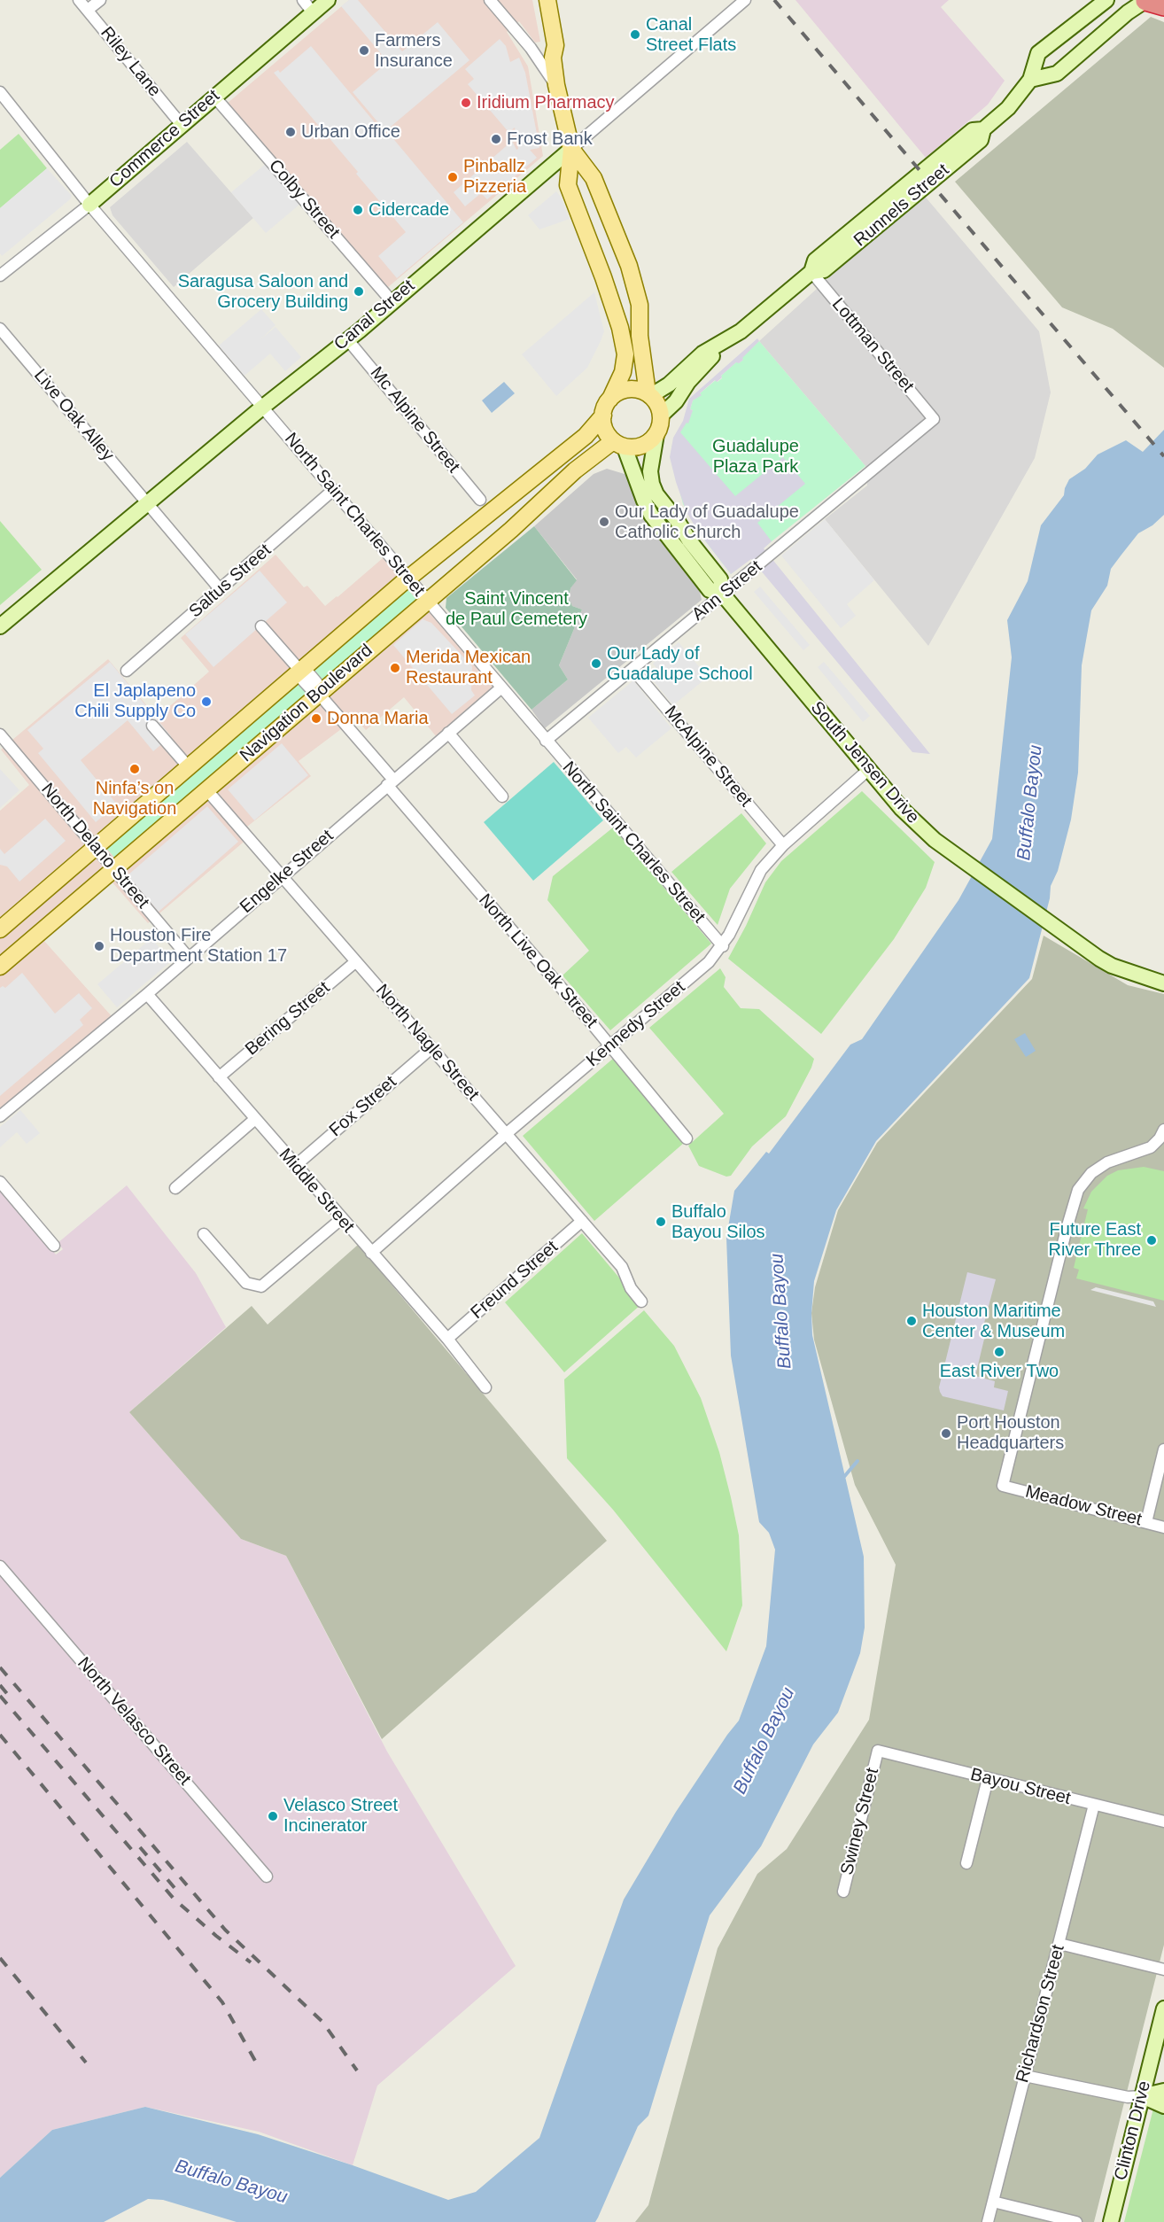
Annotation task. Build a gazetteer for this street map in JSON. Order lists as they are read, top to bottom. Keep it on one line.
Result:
{"streets":{"main road":["Commerce Street","Runnels Street","Canal Street","Navigation Boulevard","South Jensen Drive","Clinton Drive"],"street":["Riley Lane","Colby Street","Lottman Street","Live Oak Alley","Mc Alpine Street","North Saint Charles Street","Saltus Street","Ann Street","McAlpine Street","North Delano Street","Engelke Street","North Live Oak Street","Bering Street","Kennedy Street","North Nagle Street","Fox Street","Middle Street","Freund Street","Meadow Street","North Velasco Street","Bayou Street","Swiney Street","Richardson Street"]},"crossings":[["Riley Lane","Commerce Street"],["Commerce Street","Colby Street"],["Commerce Street","North Saint Charles Street"],["Colby Street","Canal Street"],["Runnels Street","Lottman Street"],["Runnels Street","Navigation Boulevard"],["Runnels Street","South Jensen Drive"],["Canal Street","Live Oak Alley"],["Canal Street","Mc Alpine Street"],["Canal Street","North Saint Charles Street"],["Lottman Street","Ann Street"],["North Saint Charles Street","Saltus Street"],["North Saint Charles Street","Ann Street"],["North Saint Charles Street","Navigation Boulevard"],["North Saint Charles Street","Engelke Street"],["North Saint Charles Street","Kennedy Street"],["Ann Street","McAlpine Street"],["Ann Street","South Jensen Drive"],["Navigation Boulevard","South Jensen Drive"],["Navigation Boulevard","North Delano Street"],["Navigation Boulevard","North Live Oak Street"],["Navigation Boulevard","North Nagle Street"],["McAlpine Street","Kennedy Street"],["South Jensen Drive","Kennedy Street"],["North Delano Street","Engelke Street"],["Engelke Street","North Live Oak Street"],["Engelke Street","North Nagle Street"],["Engelke Street","Middle Street"],["North Live Oak Street","Kennedy Street"],["Bering Street","North Nagle Street"],["Bering Street","Middle Street"],["Kennedy Street","North Nagle Street"],["Kennedy Street","Middle Street"],["North Nagle Street","Fox Street"],["North Nagle Street","Freund Street"],["Fox Street","Middle Street"],["Middle Street","Freund Street"],["Bayou Street","Swiney Street"],["Bayou Street","Richardson Street"]],"water":["Buffalo Bayou"],"parks":["Guadalupe Plaza Park","Saint Vincent de Paul Cemetery"],"places":["Canal Street Flats","Farmers Insurance","Iridium Pharmacy","Urban Office","Frost Bank","Pinballz Pizzeria","Cidercade","Saragusa Saloon and Grocery Building","Our Lady of Guadalupe Catholic Church","Our Lady of Guadalupe School","Merida Mexican Restaurant","El Japlapeno Chili Supply Co","Donna Maria","Ninfa’s on Navigation","Houston Fire Department Station 17","Buffalo Bayou Silos","Future East River Three","Houston Maritime Center & Museum","East River Two","Port Houston Headquarters","Velasco Street Incinerator"]}
